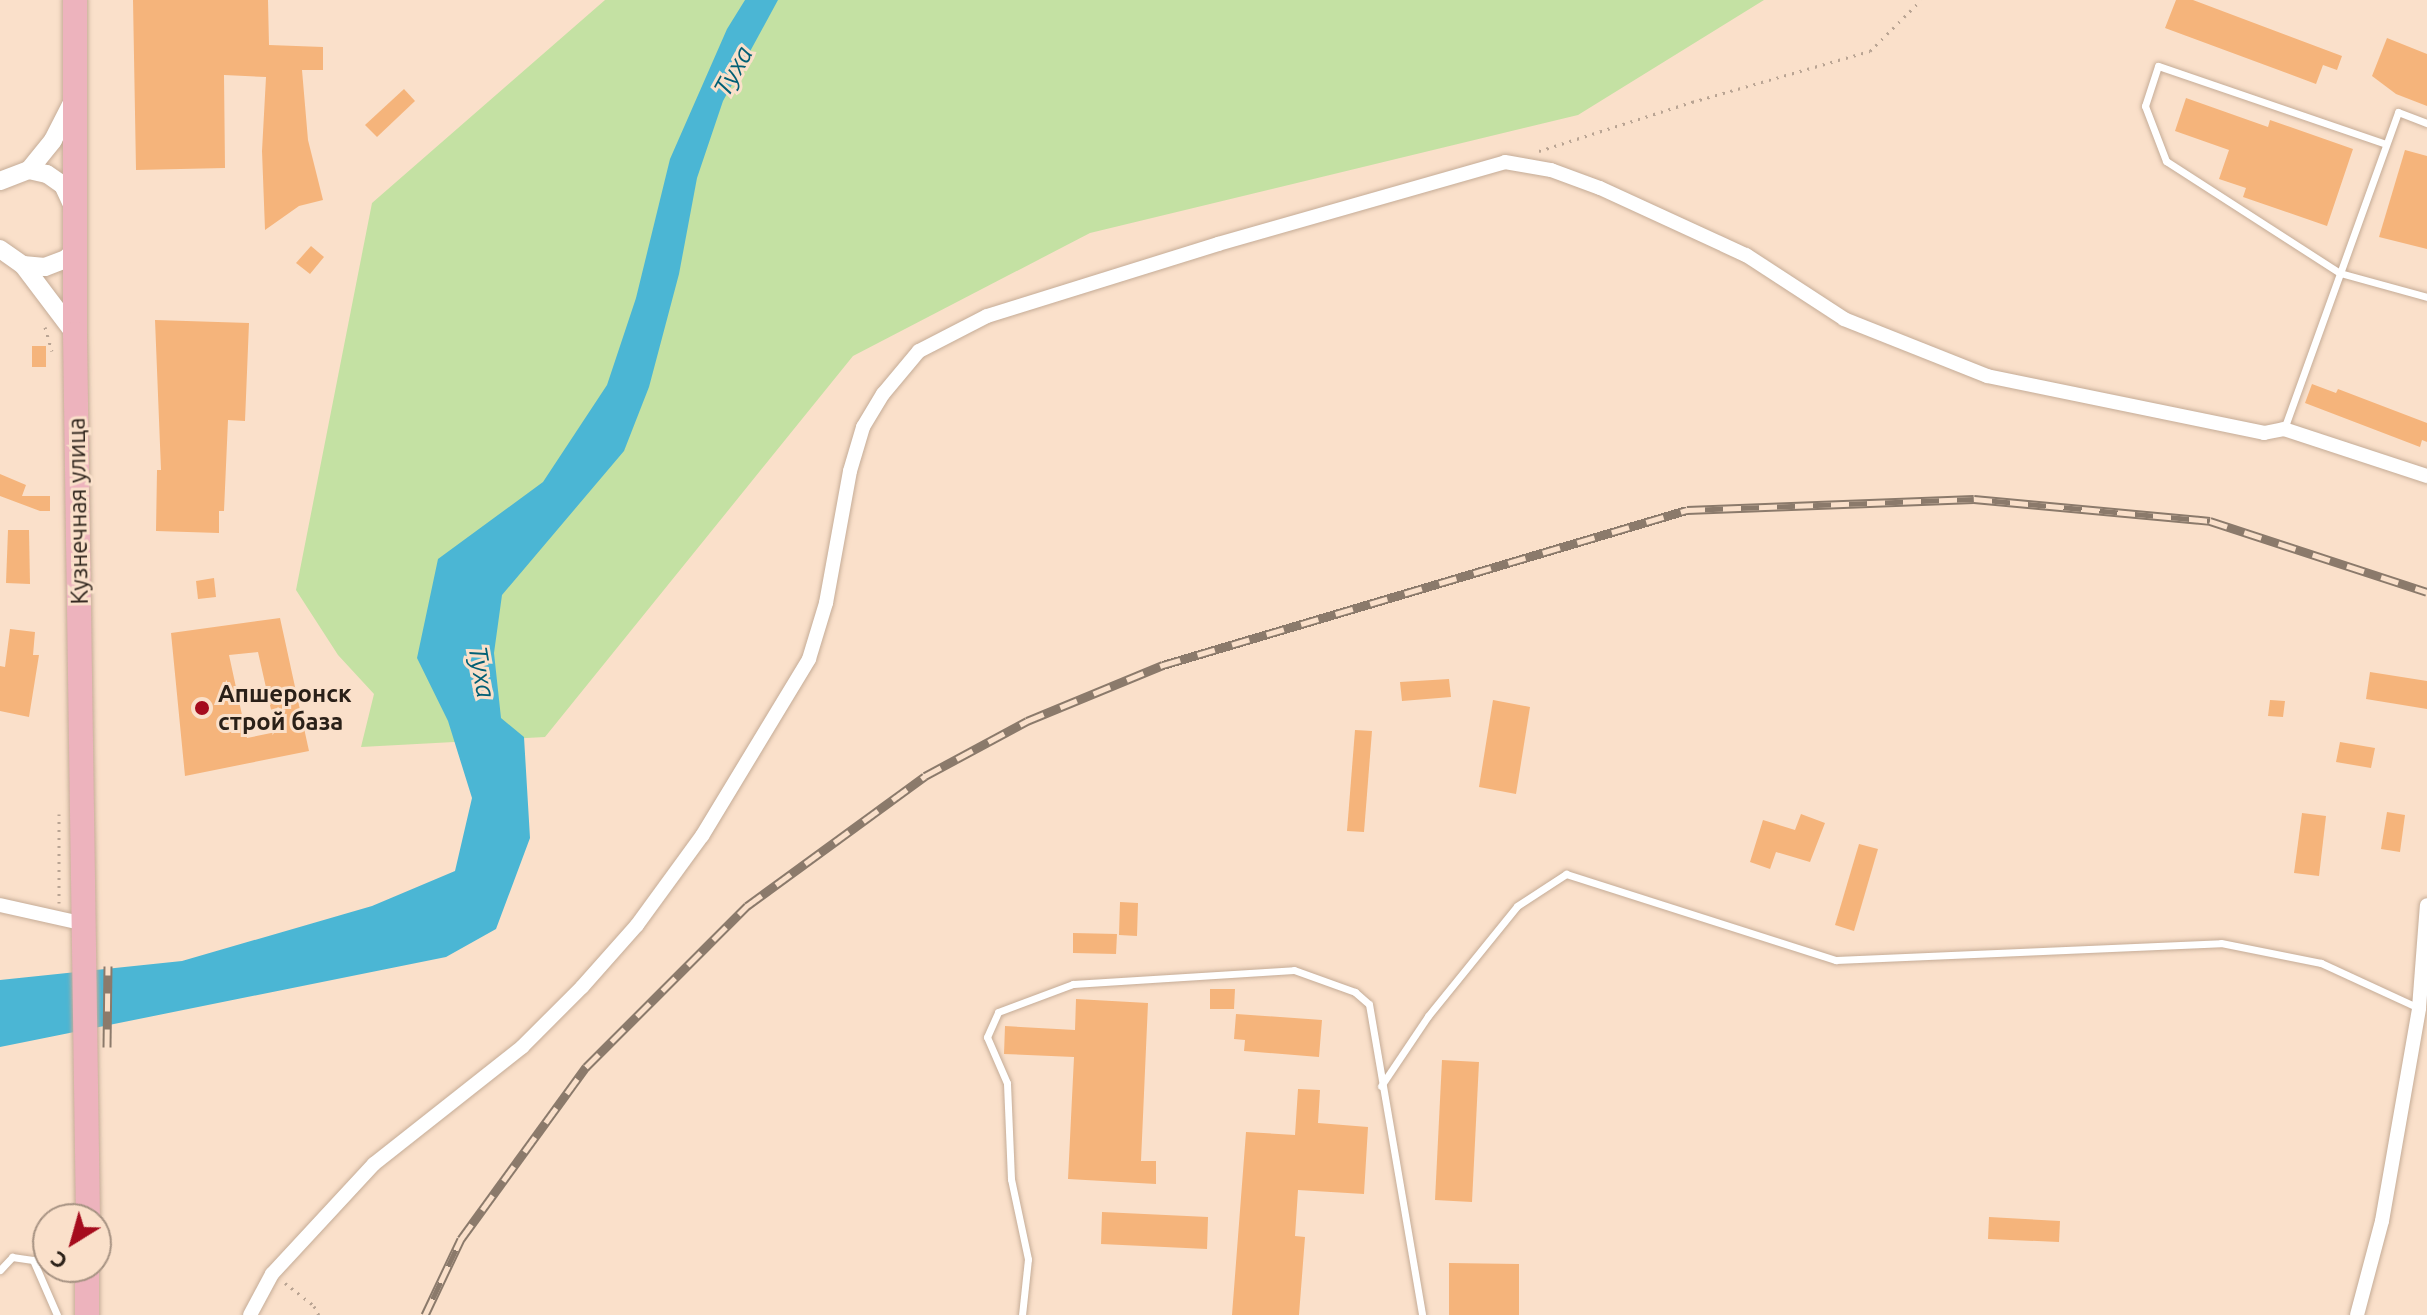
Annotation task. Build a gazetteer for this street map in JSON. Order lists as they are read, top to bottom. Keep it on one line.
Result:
{"streets":{"main road":["Кузнечная улица"]},"water":["Туха"],"places":["Апшеронск строй база"],"north":"bottom left"}
